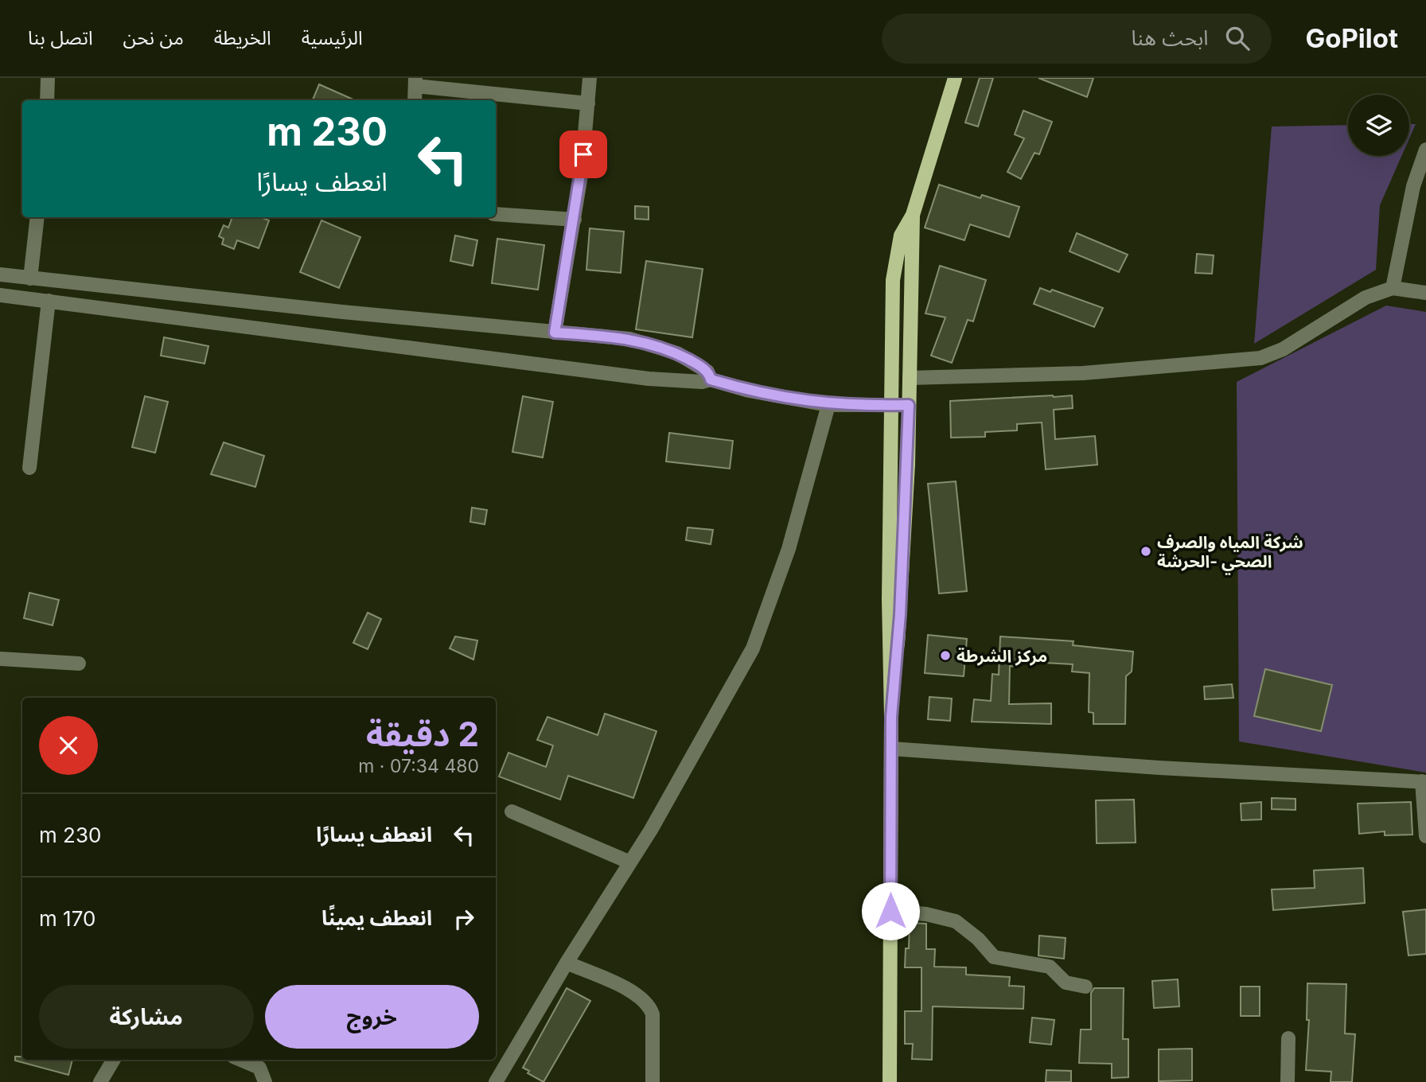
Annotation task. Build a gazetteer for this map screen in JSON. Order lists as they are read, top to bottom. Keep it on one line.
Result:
{"places":["شركة المياه والصرف الصحي -الحرشة","مركز الشرطة"],"page":{"header":"GoPilot","search":"ابحث هنا","nav":["الرئيسية","الخريطة","من نحن","اتصل بنا"],"turn":["230 m","انعطف يسارًا"],"heading":["2 دقيقة","480 m · 07:34"],"list":[{"name":"انعطف يسارًا","value":"230 m"},{"name":"انعطف يمينًا","value":"170 m"}],"buttons":["خروج","مشاركة"]}}
